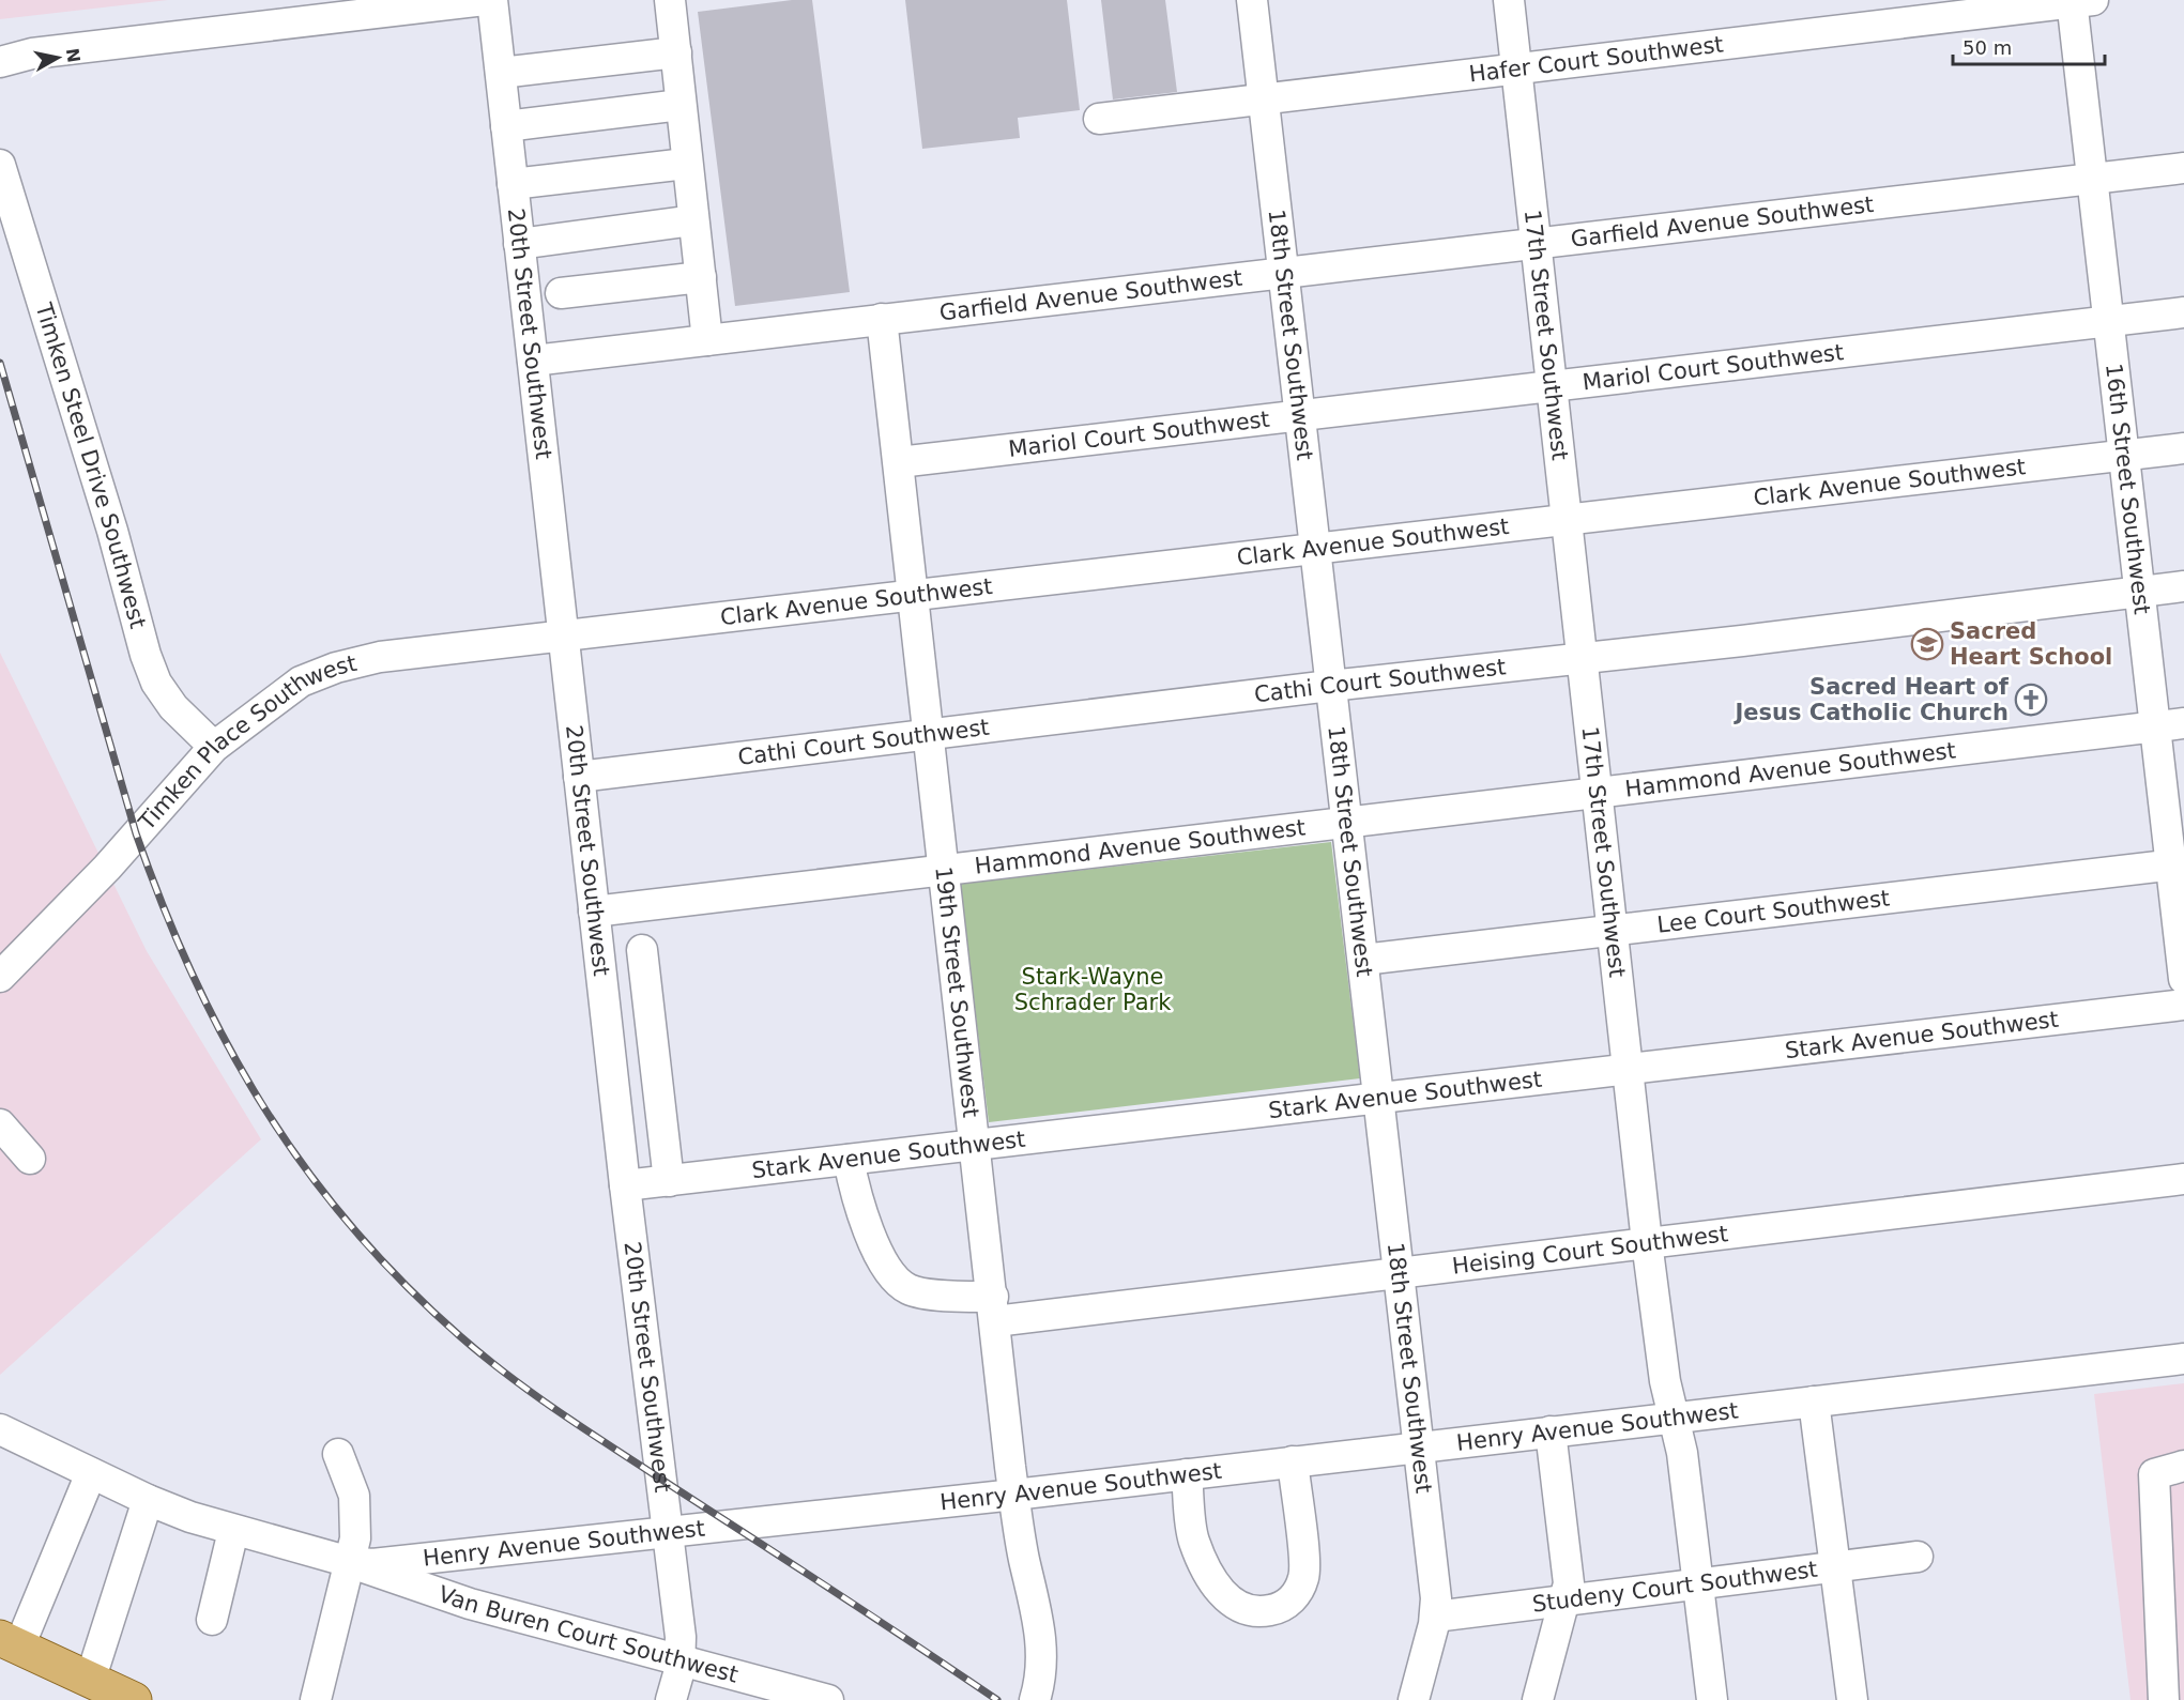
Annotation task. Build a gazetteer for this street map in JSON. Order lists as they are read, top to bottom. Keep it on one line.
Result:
{"streets":{"street":["Hafer Court Southwest","Garfield Avenue Southwest","20th Street Southwest","18th Street Southwest","17th Street Southwest","Mariol Court Southwest","Timken Steel Drive Southwest","Clark Avenue Southwest","16th Street Southwest","Cathi Court Southwest","Timken Place Southwest","Hammond Avenue Southwest","Lee Court Southwest","19th Street Southwest","Stark Avenue Southwest","Heising Court Southwest","Henry Avenue Southwest","Studeny Court Southwest","Van Buren Court Southwest"]},"crossings":[["Hafer Court Southwest","18th Street Southwest"],["Hafer Court Southwest","17th Street Southwest"],["Hafer Court Southwest","16th Street Southwest"],["Garfield Avenue Southwest","20th Street Southwest"],["Garfield Avenue Southwest","18th Street Southwest"],["Garfield Avenue Southwest","17th Street Southwest"],["Garfield Avenue Southwest","16th Street Southwest"],["Garfield Avenue Southwest","19th Street Southwest"],["20th Street Southwest","Clark Avenue Southwest"],["20th Street Southwest","Cathi Court Southwest"],["20th Street Southwest","Timken Place Southwest"],["20th Street Southwest","Hammond Avenue Southwest"],["20th Street Southwest","Stark Avenue Southwest"],["20th Street Southwest","Henry Avenue Southwest"],["20th Street Southwest","Van Buren Court Southwest"],["18th Street Southwest","Mariol Court Southwest"],["18th Street Southwest","Clark Avenue Southwest"],["18th Street Southwest","Cathi Court Southwest"],["18th Street Southwest","Hammond Avenue Southwest"],["18th Street Southwest","Lee Court Southwest"],["18th Street Southwest","Stark Avenue Southwest"],["18th Street Southwest","Heising Court Southwest"],["18th Street Southwest","Henry Avenue Southwest"],["18th Street Southwest","Studeny Court Southwest"],["17th Street Southwest","Mariol Court Southwest"],["17th Street Southwest","Clark Avenue Southwest"],["17th Street Southwest","Cathi Court Southwest"],["17th Street Southwest","Hammond Avenue Southwest"],["17th Street Southwest","Lee Court Southwest"],["17th Street Southwest","Stark Avenue Southwest"],["17th Street Southwest","Heising Court Southwest"],["17th Street Southwest","Henry Avenue Southwest"],["17th Street Southwest","Studeny Court Southwest"],["Mariol Court Southwest","16th Street Southwest"],["Mariol Court Southwest","19th Street Southwest"],["Timken Steel Drive Southwest","Timken Place Southwest"],["Clark Avenue Southwest","16th Street Southwest"],["Clark Avenue Southwest","Timken Place Southwest"],["Clark Avenue Southwest","19th Street Southwest"],["16th Street Southwest","Cathi Court Southwest"],["16th Street Southwest","Hammond Avenue Southwest"],["16th Street Southwest","Lee Court Southwest"],["Cathi Court Southwest","19th Street Southwest"],["Hammond Avenue Southwest","19th Street Southwest"],["19th Street Southwest","Stark Avenue Southwest"],["19th Street Southwest","Heising Court Southwest"],["19th Street Southwest","Henry Avenue Southwest"],["Stark Avenue Southwest","Heising Court Southwest"],["Henry Avenue Southwest","Van Buren Court Southwest"]],"parks":["Stark-Wayne Schrader Park"],"places":{"school or university":["Sacred Heart School"],"church":["Sacred Heart of Jesus Catholic Church"]},"scale_bar":"50 m","north":"right"}
